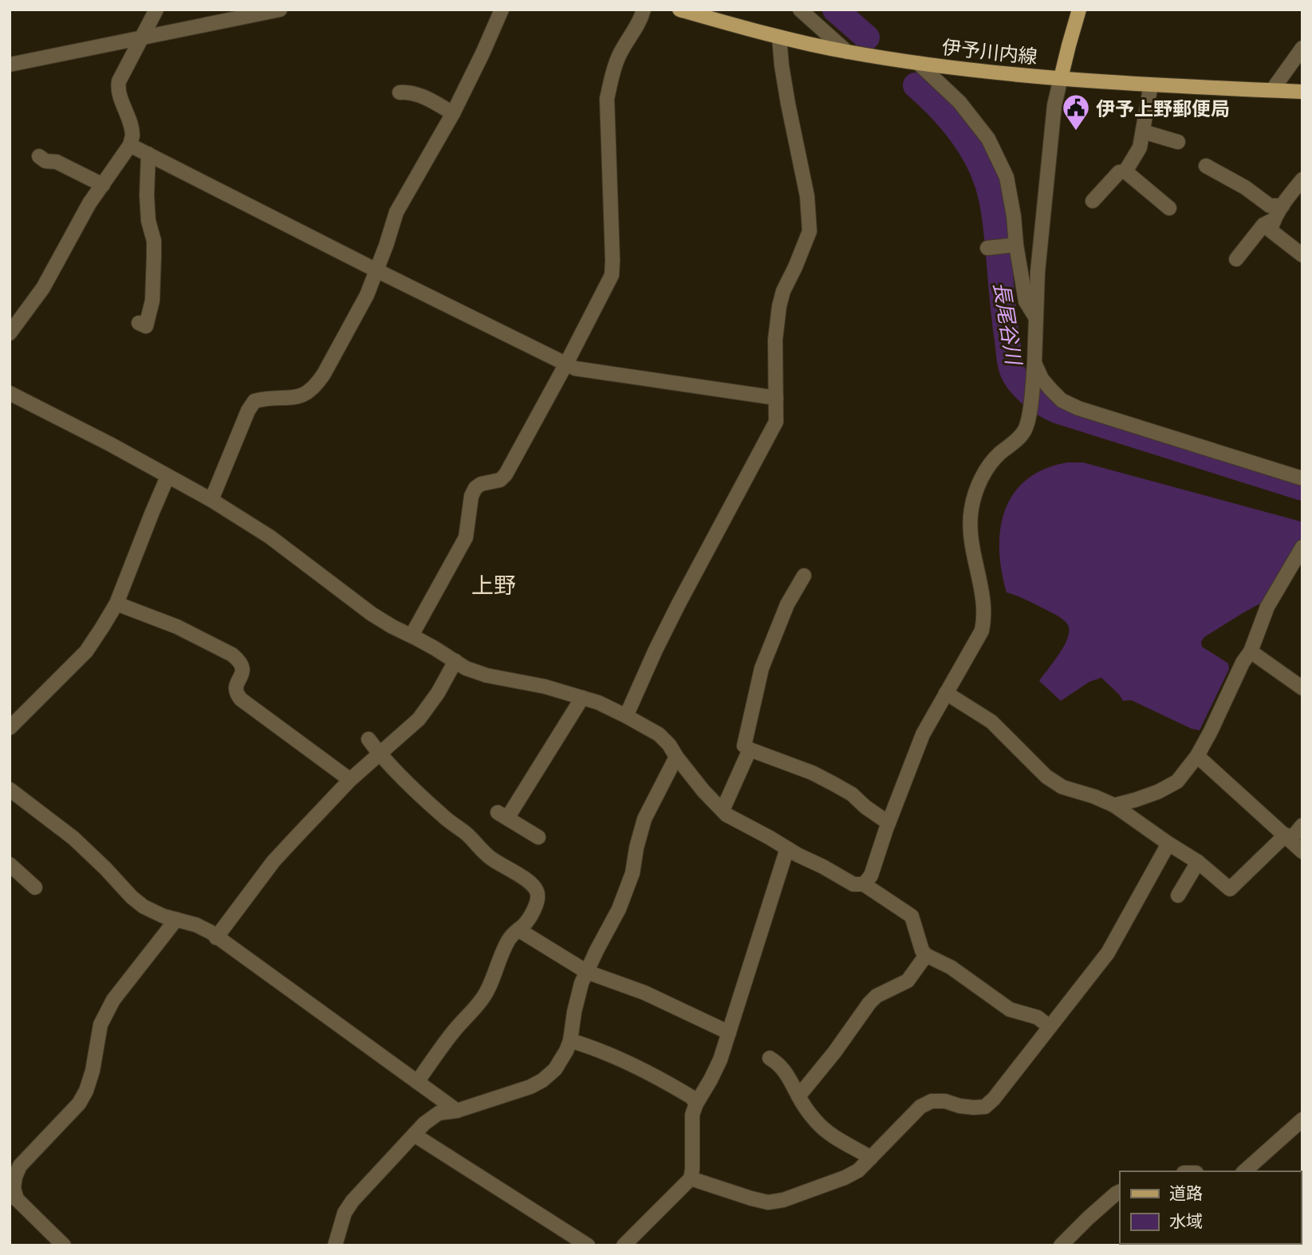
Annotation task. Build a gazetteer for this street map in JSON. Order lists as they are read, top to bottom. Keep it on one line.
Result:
{"streets":{"main road":["伊予川内線"]},"districts":["上野"],"water":["長尾谷川"],"places":{"public building":["伊予上野郵便局"]},"legend":["道路","水域"]}
